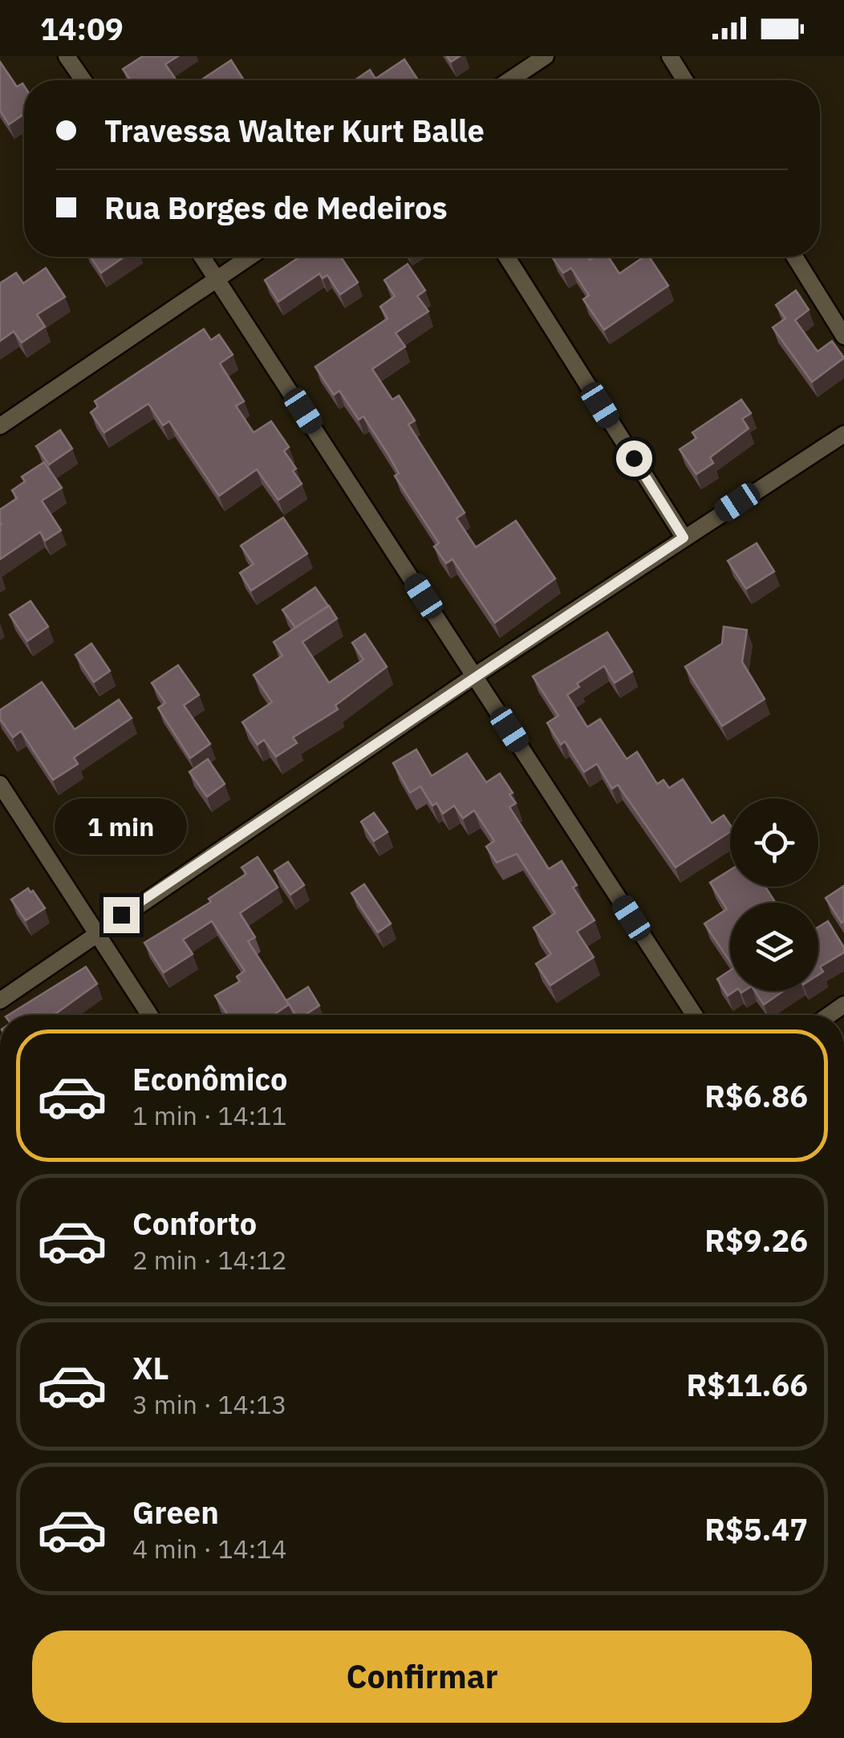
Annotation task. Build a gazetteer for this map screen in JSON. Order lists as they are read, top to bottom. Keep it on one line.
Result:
{"page":{"status":"14:09","banner":["Travessa Walter Kurt Balle","Rua Borges de Medeiros"],"bubble":"1 min","list":[{"name":"Econômico","note":"1 min · 14:11","value":"R$6.86"},{"name":"Conforto","note":"2 min · 14:12","value":"R$9.26"},{"name":"XL","note":"3 min · 14:13","value":"R$11.66"},{"name":"Green","note":"4 min · 14:14","value":"R$5.47"}],"buttons":"Confirmar"}}
